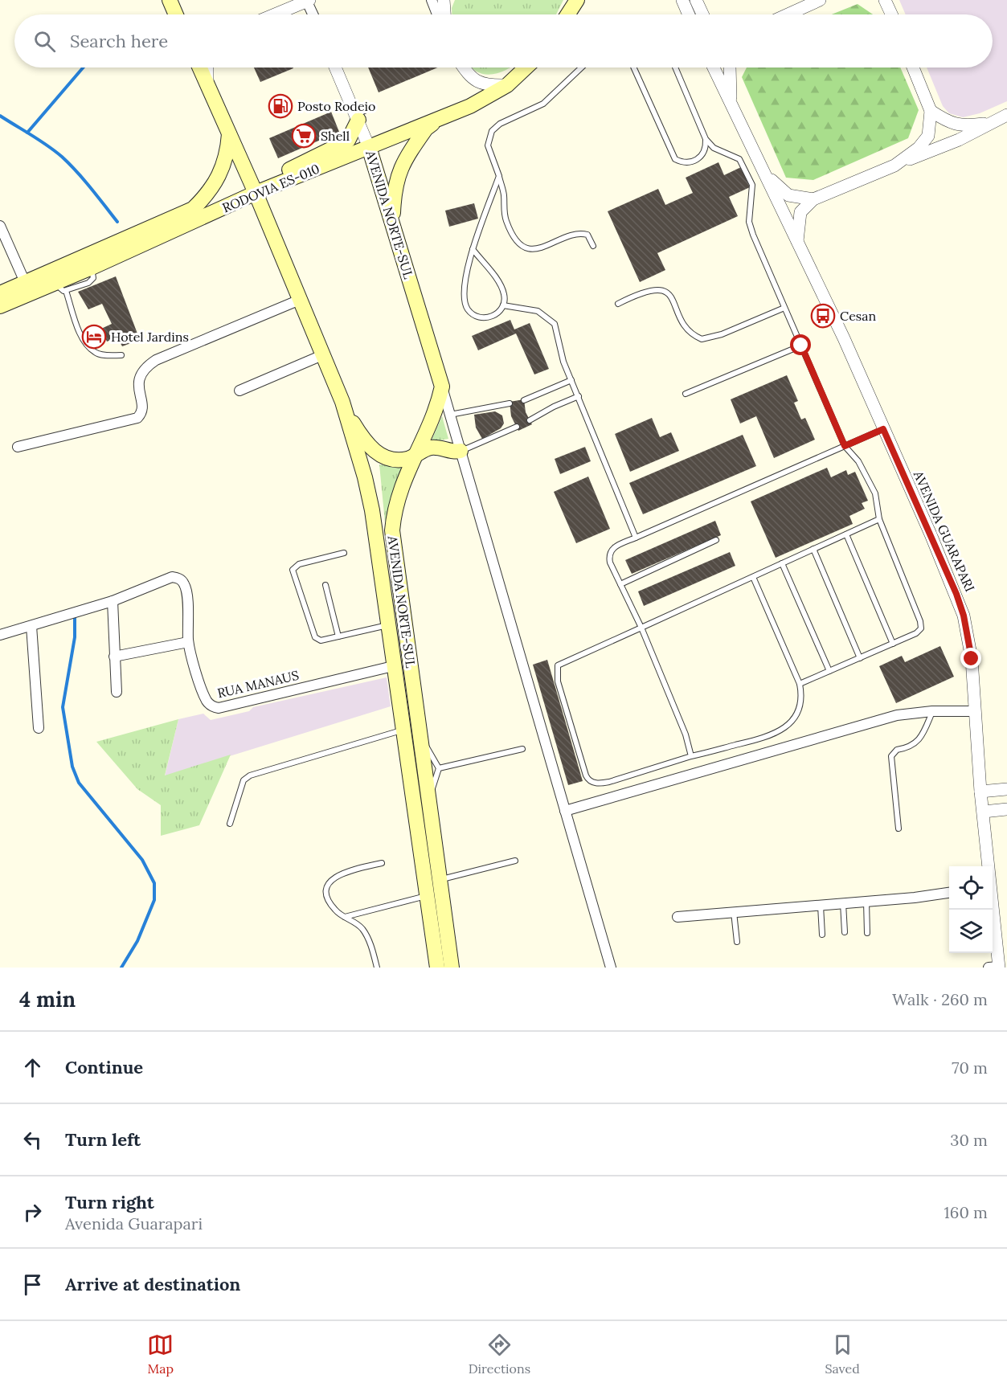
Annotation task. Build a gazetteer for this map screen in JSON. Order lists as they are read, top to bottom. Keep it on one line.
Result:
{"streets":{"main road":["RODOVIA ES-010","AVENIDA NORTE-SUL"],"street":["AVENIDA GUARAPARI","RUA MANAUS"]},"crossings":[["RODOVIA ES-010","AVENIDA NORTE-SUL"],["AVENIDA NORTE-SUL","RUA MANAUS"]],"places":{"fuel station":["Posto Rodeio"],"supermarket":["Shell"],"bus stop":["Cesan"],"hotel":["Hotel Jardins"]},"page":{"search":"Search here","heading":["4 min","Walk · 260 m"],"list":[["Continue","70 m"],["Turn left","30 m"],["Turn right","Avenida Guarapari","160 m"],"Arrive at destination"],"nav":["Map","Directions","Saved"]}}
